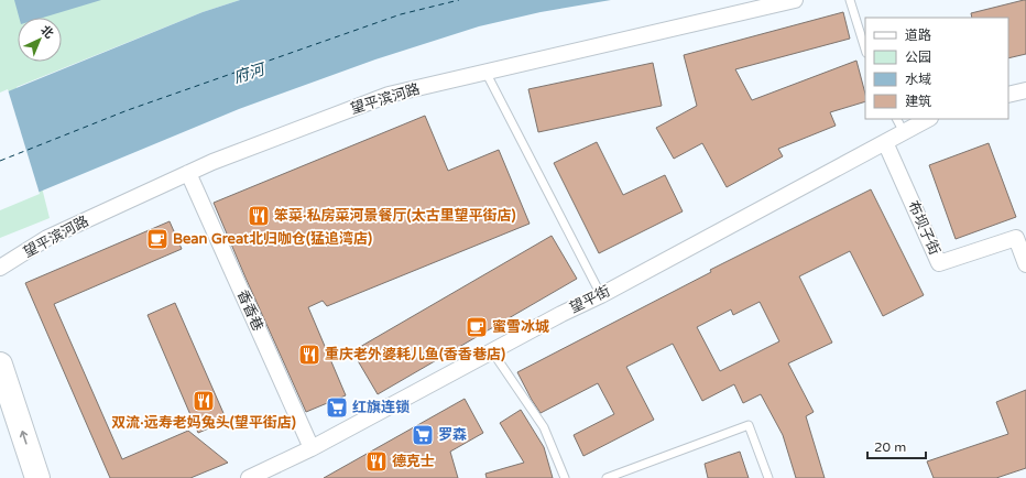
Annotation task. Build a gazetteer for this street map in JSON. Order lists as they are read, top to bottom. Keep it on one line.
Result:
{"streets":{"street":["望平滨河路","布坝子街","望平街","香香巷"]},"crossings":[["望平滨河路","香香巷"],["布坝子街","望平街"],["望平街","香香巷"]],"water":["府河"],"places":{"restaurant":["笨菜·私房菜河景餐厅(太古里望平街店)","重庆老外婆耗儿鱼(香香巷店)","双流·远寿老妈兔头(望平街店)","德克士"],"cafe":["Bean Great北归咖仓(猛追湾店)","蜜雪冰城"],"supermarket":["红旗连锁","罗森"]},"legend":["道路","公园","水域","建筑"],"scale_bar":"20 m","north":"top right"}
